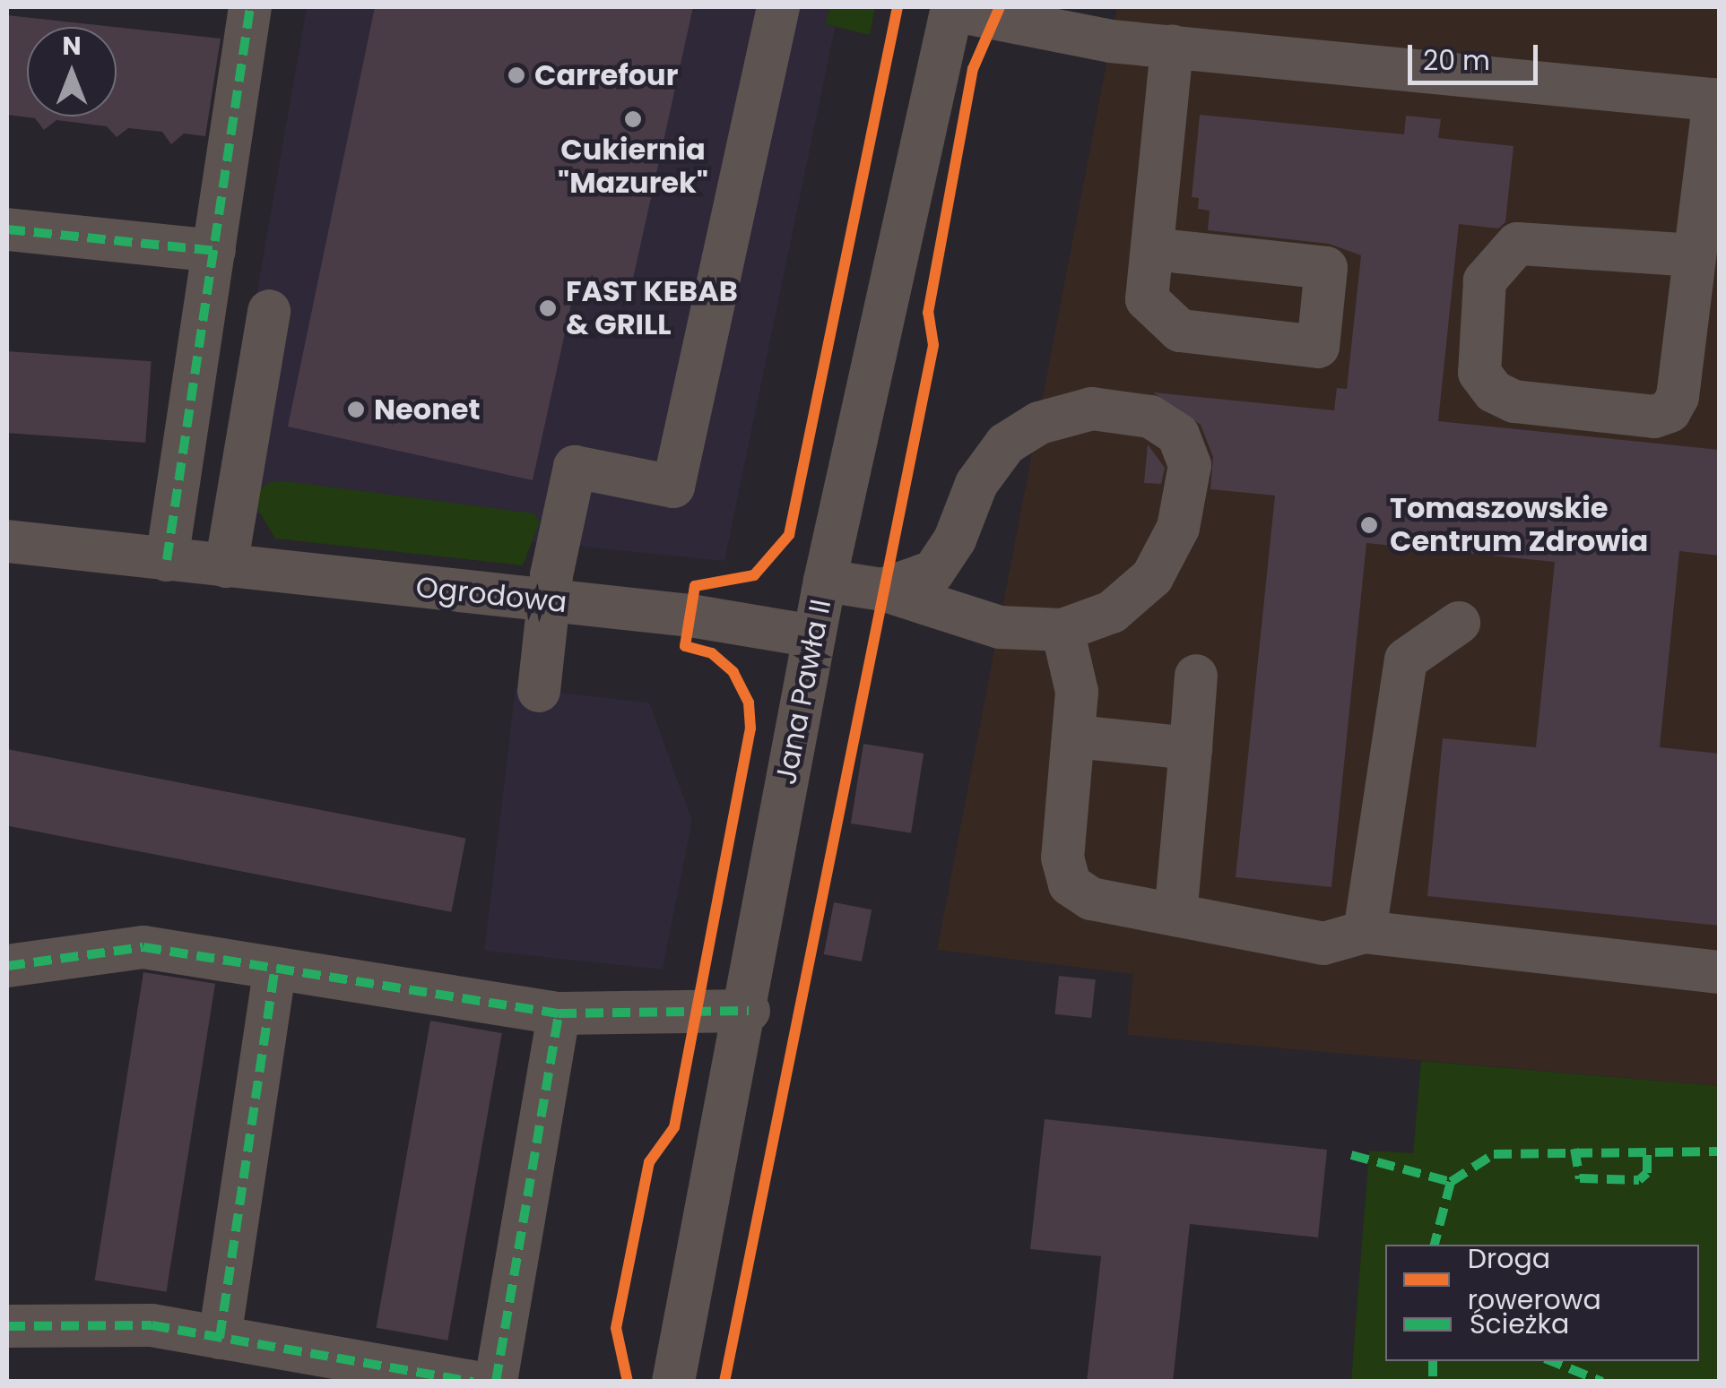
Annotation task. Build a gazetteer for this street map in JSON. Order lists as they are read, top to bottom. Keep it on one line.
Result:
{"streets":{"street":["Ogrodowa","Jana Pawła II"]},"crossings":[["Ogrodowa","Jana Pawła II"]],"places":["Carrefour","Cukiernia \"Mazurek\"","FAST KEBAB & GRILL","Neonet","Tomaszowskie Centrum Zdrowia"],"legend":["Droga rowerowa","Ścieżka"],"scale_bar":"20 m","north":"top"}
